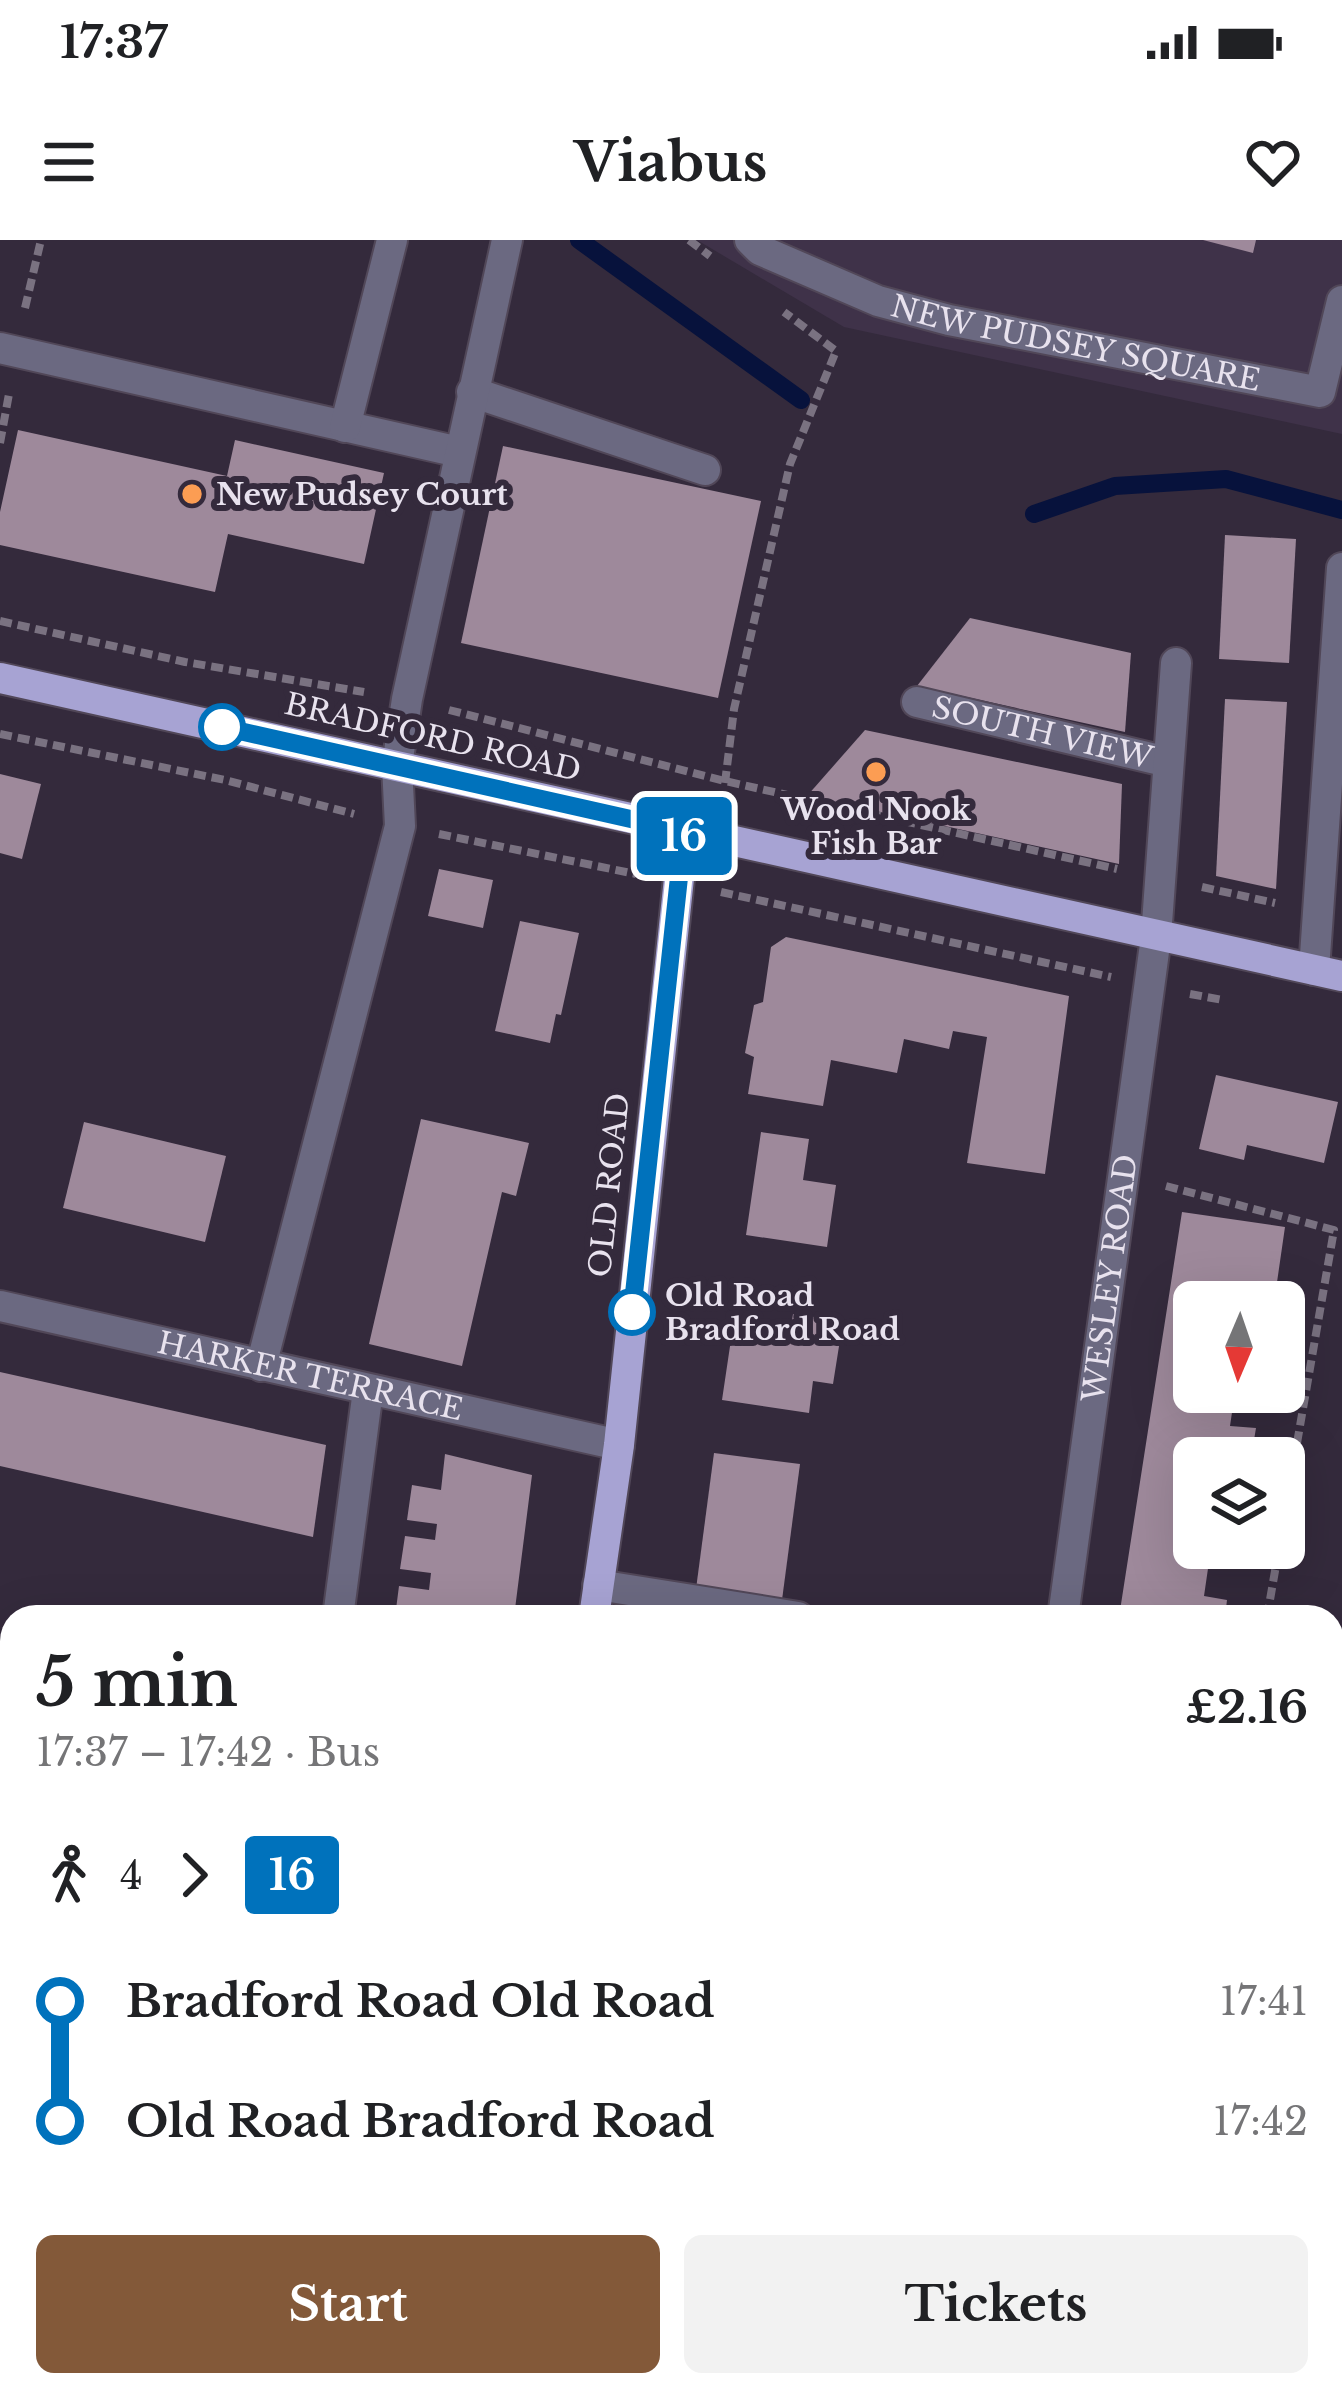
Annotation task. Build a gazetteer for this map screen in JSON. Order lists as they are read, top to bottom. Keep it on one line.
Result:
{"streets":{"main road":["BRADFORD ROAD","OLD ROAD"],"street":["NEW PUDSEY SQUARE","SOUTH VIEW","WESLEY ROAD","HARKER TERRACE"]},"crossings":[["SOUTH VIEW","BRADFORD ROAD"],["SOUTH VIEW","WESLEY ROAD"],["BRADFORD ROAD","OLD ROAD"],["BRADFORD ROAD","WESLEY ROAD"],["OLD ROAD","HARKER TERRACE"]],"places":["New Pudsey Court","Wood Nook Fish Bar","Old Road Bradford Road"],"lines":["bus line 16"],"north":"bottom","page":{"status":"17:37","header":"Viabus","on_map":"16","heading":["5 min","17:37 – 17:42 · Bus","£2.16"],"legs":["4","16"],"list":[{"name":"Bradford Road Old Road","value":"17:41"},{"name":"Old Road Bradford Road","value":"17:42"}],"buttons":["Start","Tickets"]}}
